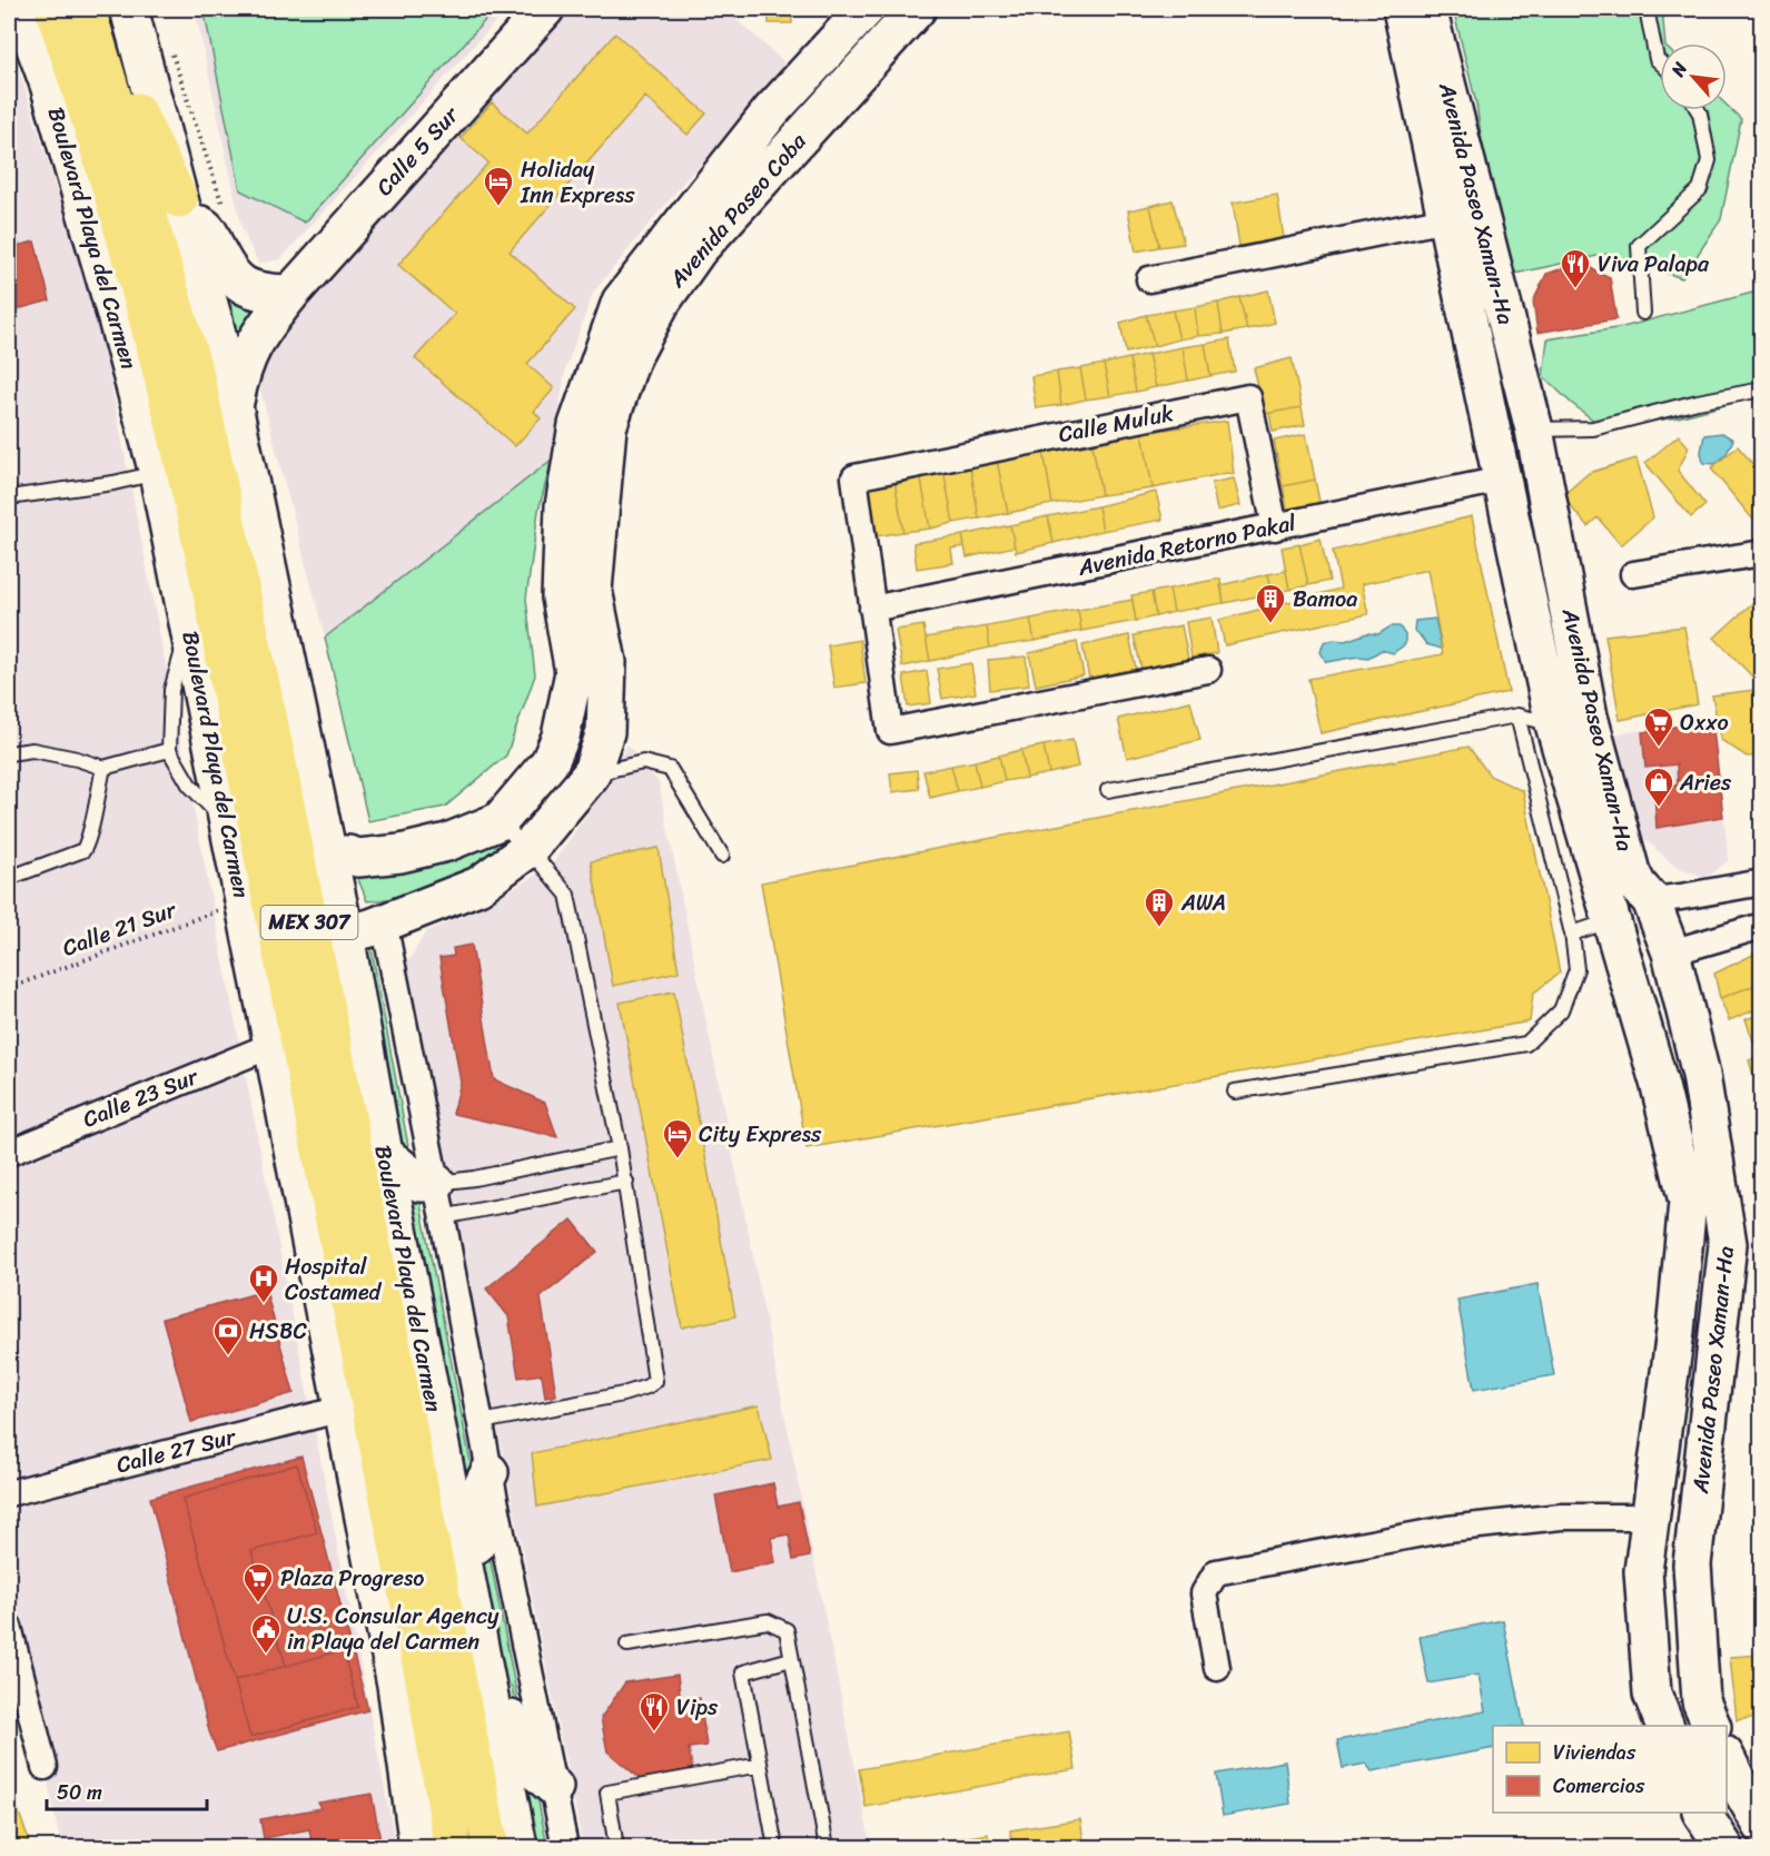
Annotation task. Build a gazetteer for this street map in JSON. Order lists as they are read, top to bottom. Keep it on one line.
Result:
{"streets":{"highway":["MEX 307"],"main road":["Calle 5 Sur","Avenida Paseo Xaman-Ha","Avenida Paseo Coba","Boulevard Playa del Carmen"],"street":["Calle Muluk","Avenida Retorno Pakal","Calle 23 Sur","Calle 27 Sur"],"path":["Calle 21 Sur"]},"crossings":[["Calle 5 Sur","Boulevard Playa del Carmen"],["Avenida Paseo Xaman-Ha","Avenida Retorno Pakal"],["Avenida Paseo Coba","Boulevard Playa del Carmen"],["Boulevard Playa del Carmen","Calle 21 Sur"],["Boulevard Playa del Carmen","Calle 23 Sur"],["Boulevard Playa del Carmen","Calle 27 Sur"],["Calle Muluk","Avenida Retorno Pakal"]],"places":{"hotel":["Holiday Inn Express","City Express"],"restaurant":["Viva Palapa","Vips"],"building":["Bamoa","AWA"],"supermarket":["Oxxo","Plaza Progreso"],"shop":["Aries"],"hospital":["Hospital Costamed"],"bank":["HSBC"],"public building":["U.S. Consular Agency in Playa del Carmen"]},"legend":["Viviendas","Comercios"],"scale_bar":"50 m","north":"top left"}
